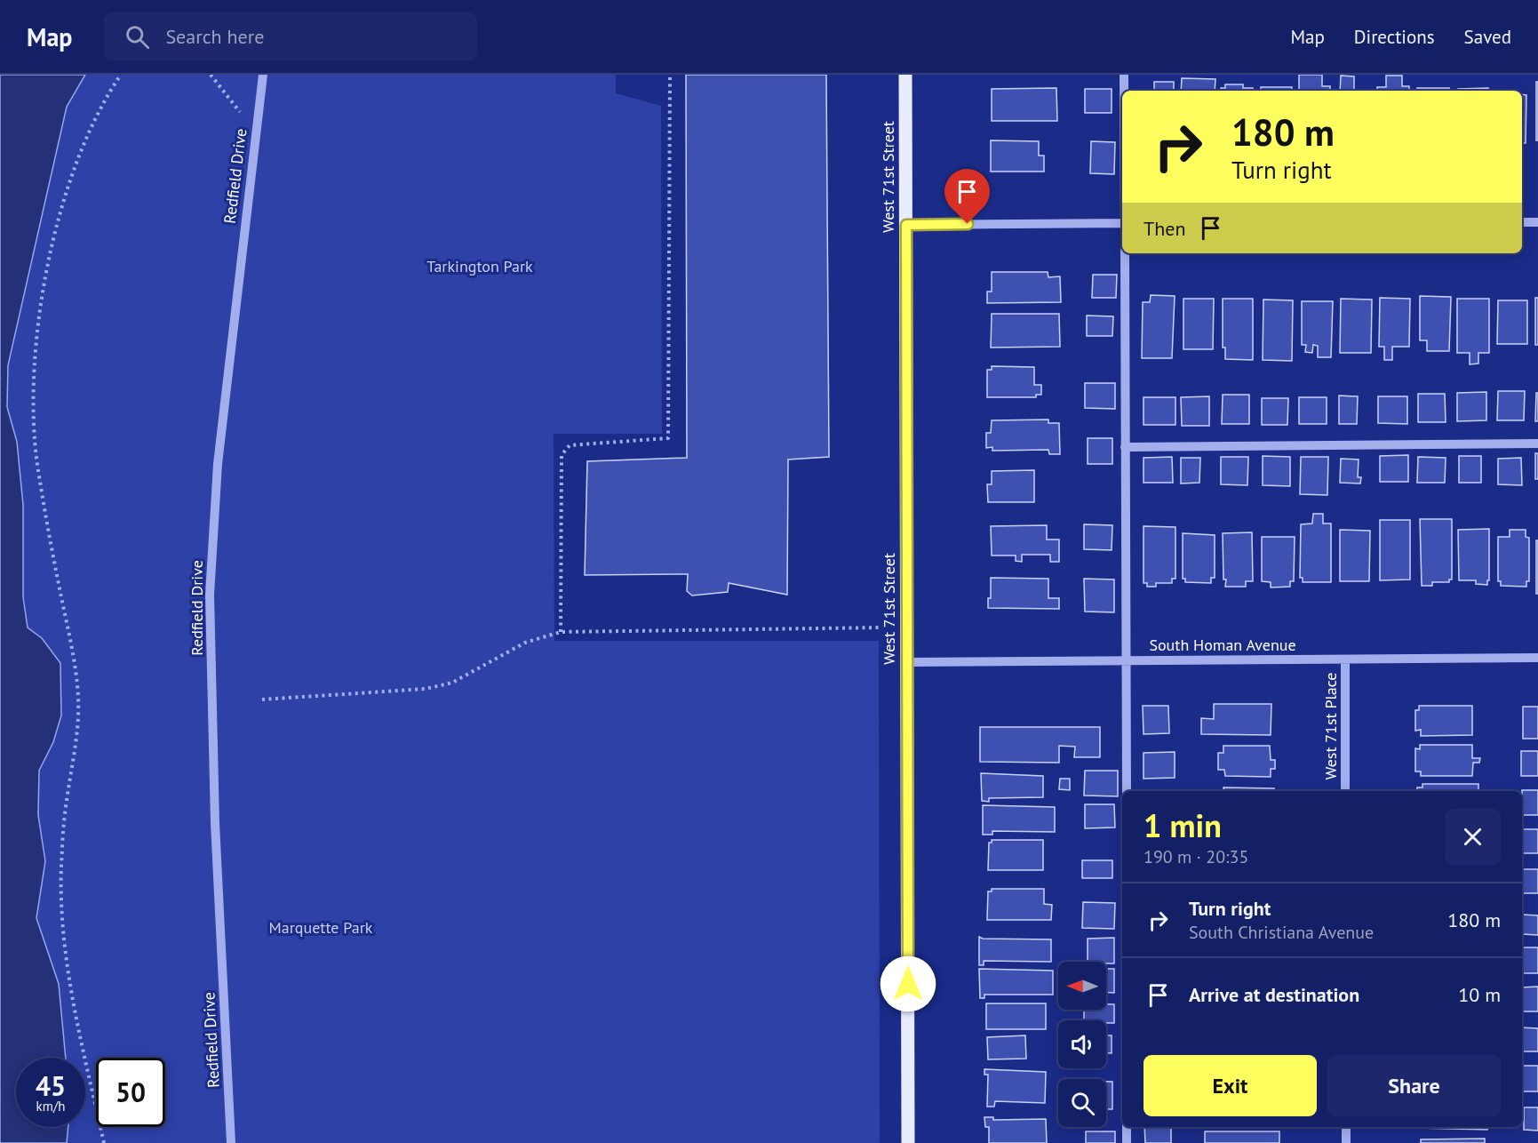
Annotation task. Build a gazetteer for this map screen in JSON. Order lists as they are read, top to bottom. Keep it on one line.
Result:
{"streets":{"main road":["West 71st Street"],"street":["Redfield Drive","South Homan Avenue","West 71st Place"]},"crossings":[["West 71st Street","South Homan Avenue"],["South Homan Avenue","West 71st Place"]],"parks":["Tarkington Park","Marquette Park"],"north":"left","page":{"header":"Map","search":"Search here","nav":["Map","Directions","Saved"],"turn":["180 m","Turn right"],"then":"Then","heading":["1 min","190 m · 20:35"],"list":[{"name":"Turn right","note":"South Christiana Avenue","value":"180 m"},{"name":"Arrive at destination","value":"10 m"}],"buttons":["Exit","Share"],"speed":"45 km/h","limit":"50"}}
